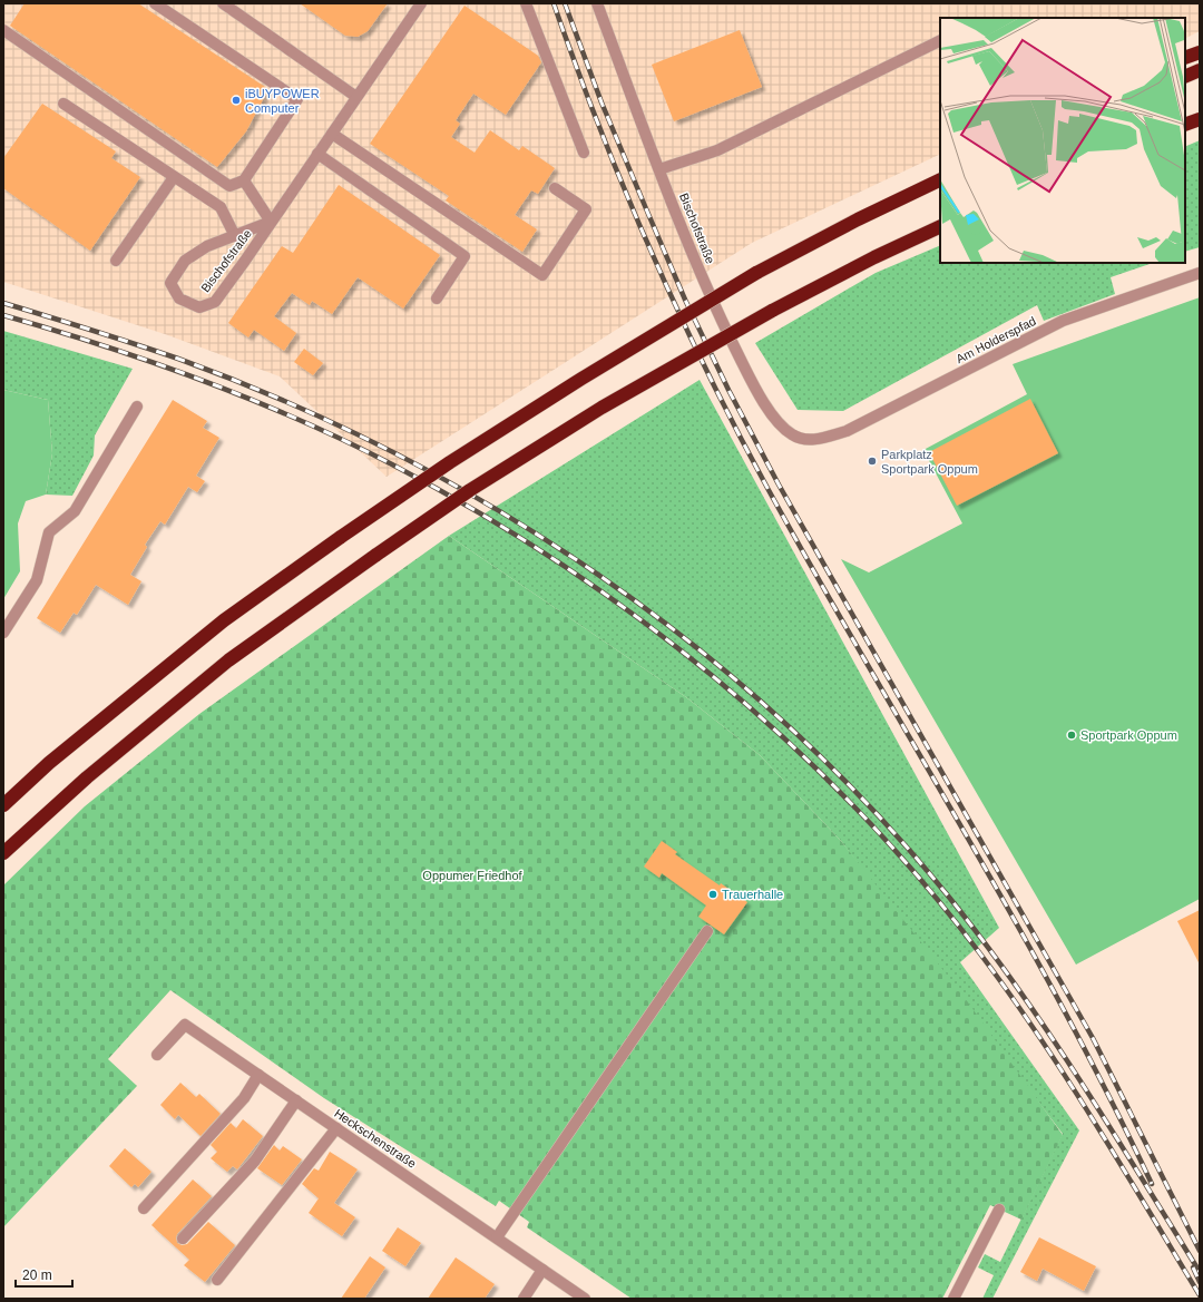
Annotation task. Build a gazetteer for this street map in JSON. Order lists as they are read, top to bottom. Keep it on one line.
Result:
{"streets":{"street":["Bischofstraße","Am Holderspfad","Heckschenstraße"]},"crossings":[["Bischofstraße","Am Holderspfad"]],"parks":["Oppumer Friedhof"],"places":["iBUYPOWER Computer","Parkplatz Sportpark Oppum","Sportpark Oppum","Trauerhalle"],"scale_bar":"20 m"}
